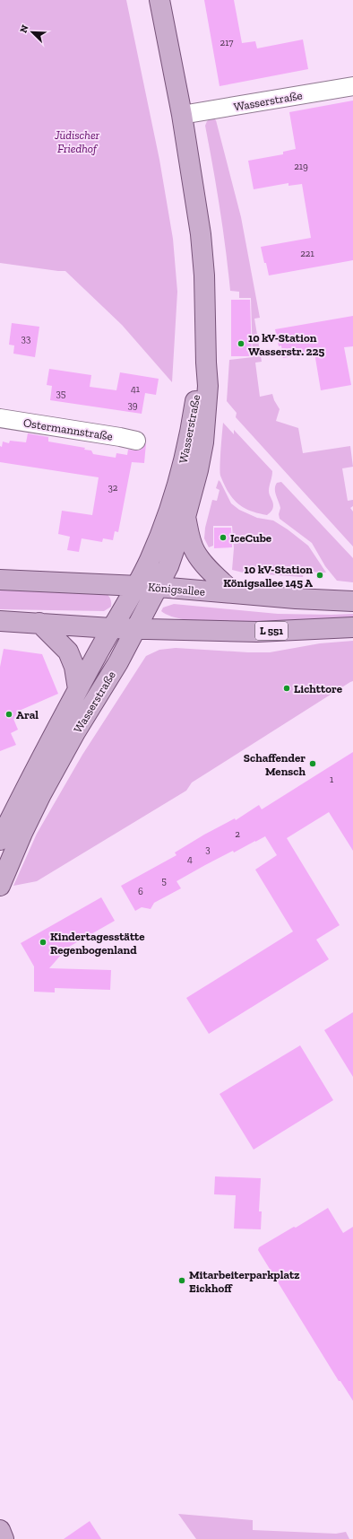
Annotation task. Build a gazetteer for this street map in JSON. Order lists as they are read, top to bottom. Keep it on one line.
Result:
{"streets":{"main road":["Wasserstraße","Königsallee","L 551"],"street":["Ostermannstraße"]},"crossings":[["Wasserstraße","Königsallee"],["Wasserstraße","L 551"]],"parks":["Jüdischer Friedhof"],"places":["10 kV-Station Wasserstr. 225","IceCube","10 kV-Station Königsallee 145 A","Lichttore","Aral","Schaffender Mensch","Kindertagesstätte Regenbogenland","Mitarbeiterparkplatz Eickhoff"],"house_numbers":["217","219","221","33","41","35","39","32","1","2","3","4","5","6"],"north":"top left"}
